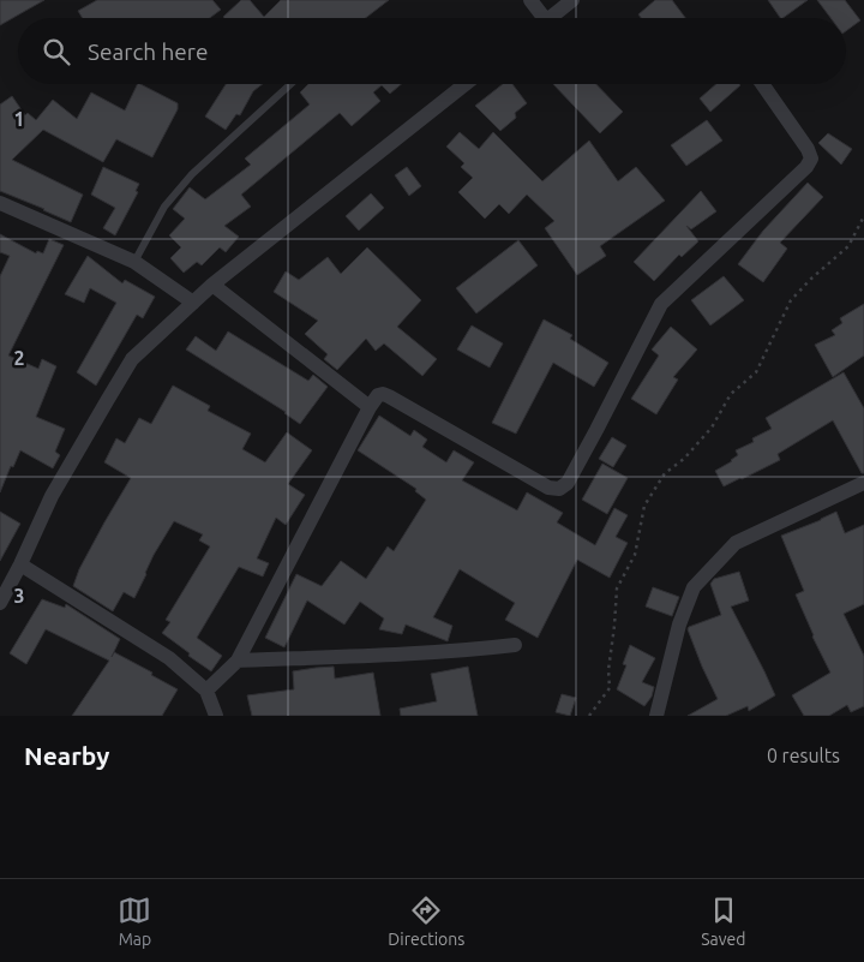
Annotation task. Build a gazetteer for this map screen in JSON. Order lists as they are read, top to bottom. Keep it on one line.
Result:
{"page":{"search":"Search here","heading":["Nearby","0 results"],"nav":["Map","Directions","Saved"]},"grid":{"rows":["1","2","3"]}}
